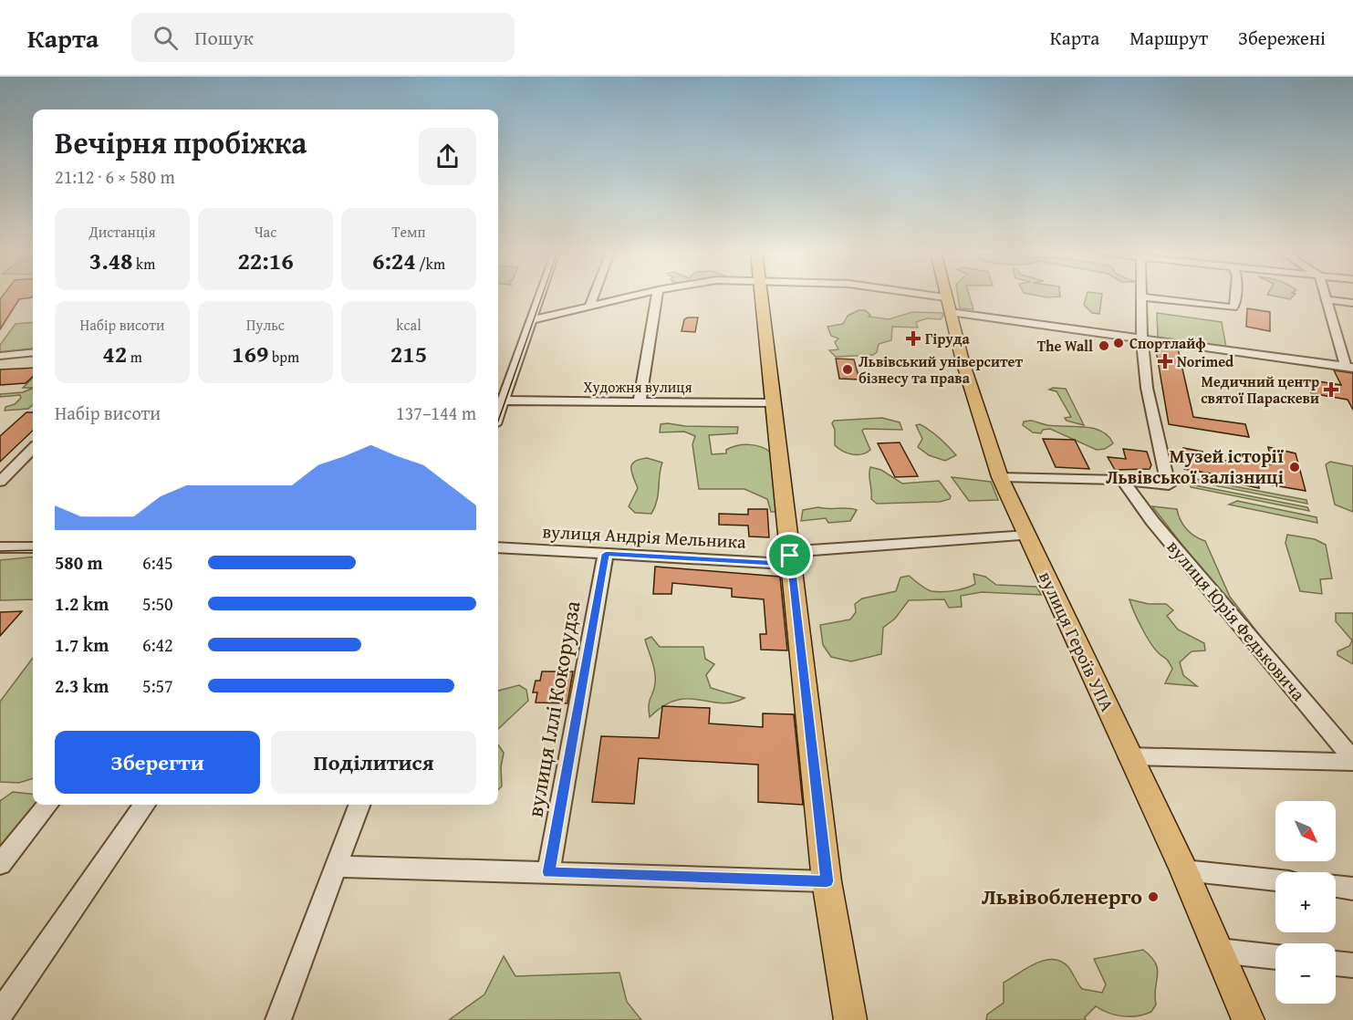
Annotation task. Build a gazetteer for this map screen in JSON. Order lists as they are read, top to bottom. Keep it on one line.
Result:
{"streets":{"main road":["вулиця Героїв УПА"],"street":["Художня вулиця","вулиця Андрія Мельника","вулиця Юрія Федьковича","вулиця Іллі Кокорудза"]},"crossings":[["вулиця Андрія Мельника","вулиця Героїв УПА"],["вулиця Андрія Мельника","вулиця Іллі Кокорудза"]],"places":{"health":["Гіруда","Norimed","Медичний центр святої Параскеви"],"other":["Спортлайф","The Wall","Львівський університет бізнесу та права","Музей історії Львівської залізниці","Львівобленерго"]},"north":"bottom right","page":{"header":"Карта","search":"Пошук","nav":["Карта","Маршрут","Збережені"],"heading":["Вечірня пробіжка","21:12 · 6 × 580 m"],"stats":[["Дистанція","3.48 km"],["Час","22:16"],["Темп","6:24 /km"],["Набір висоти","42 m"],["Пульс","169 bpm"],["kcal","215"]],"chart":["Набір висоти","137–144 m"],"list":[{"name":"580 m","note":"6:45"},{"name":"1.2 km","note":"5:50"},{"name":"1.7 km","note":"6:42"},{"name":"2.3 km","note":"5:57"}],"buttons":["Зберегти","Поділитися"],"map_buttons":["+","−"]}}
